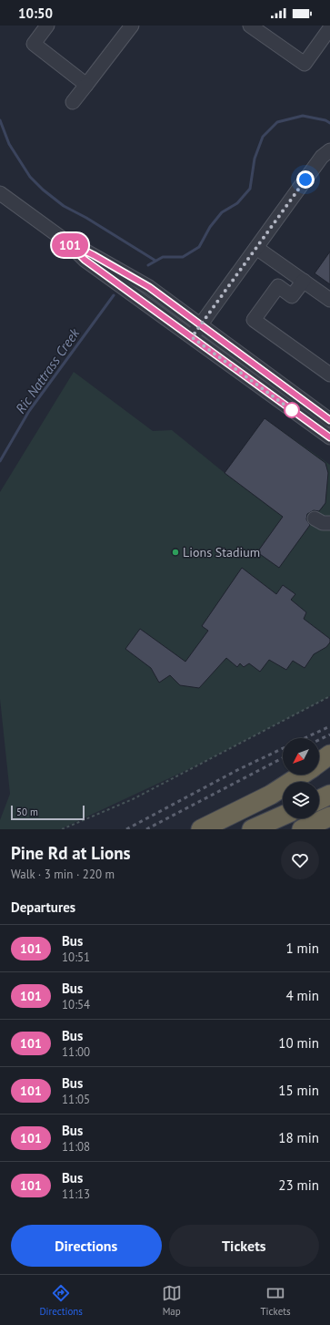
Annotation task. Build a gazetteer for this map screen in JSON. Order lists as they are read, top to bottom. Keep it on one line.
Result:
{"water":["Ric Nattrass Creek"],"places":["Lions Stadium"],"lines":["bus line 101"],"scale_bar":"50 m","north":"bottom left","page":{"status":"10:50","on_map":"101","scale":"50 m","heading":[["Pine Rd at Lions","Walk · 3 min · 220 m"],"Departures"],"list":[{"mark":"101","name":"Bus","note":"10:51","value":"1 min"},{"mark":"101","name":"Bus","note":"10:54","value":"4 min"},{"mark":"101","name":"Bus","note":"11:00","value":"10 min"},{"mark":"101","name":"Bus","note":"11:05","value":"15 min"},{"mark":"101","name":"Bus","note":"11:08","value":"18 min"},{"mark":"101","name":"Bus","note":"11:13","value":"23 min"}],"buttons":["Directions","Tickets"],"tabs":["Directions","Map","Tickets"]}}
